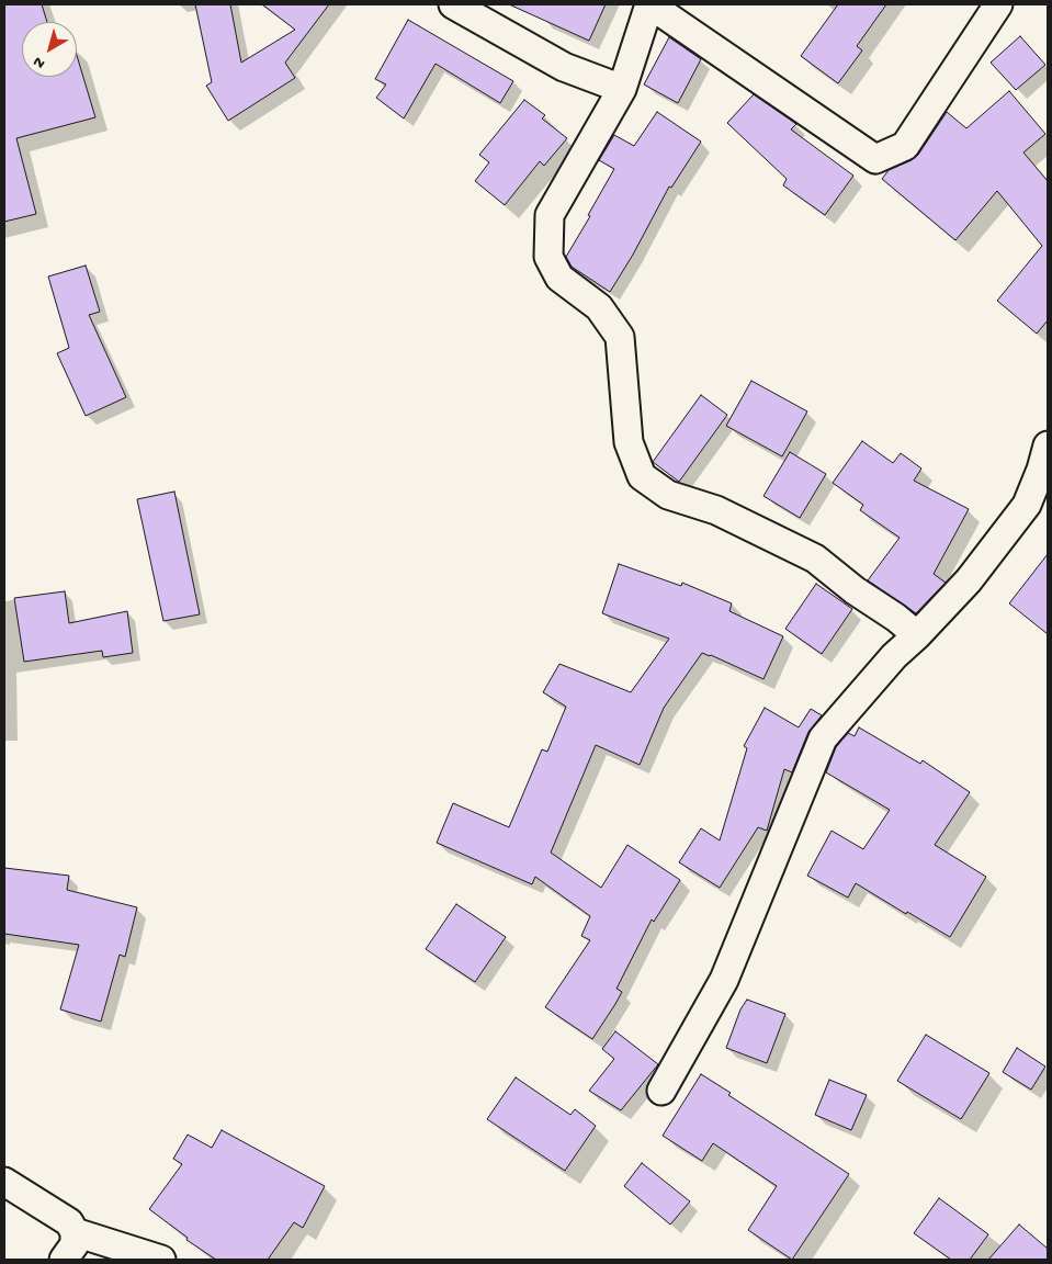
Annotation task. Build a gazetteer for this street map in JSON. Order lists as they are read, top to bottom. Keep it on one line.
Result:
{"north":"bottom left"}
